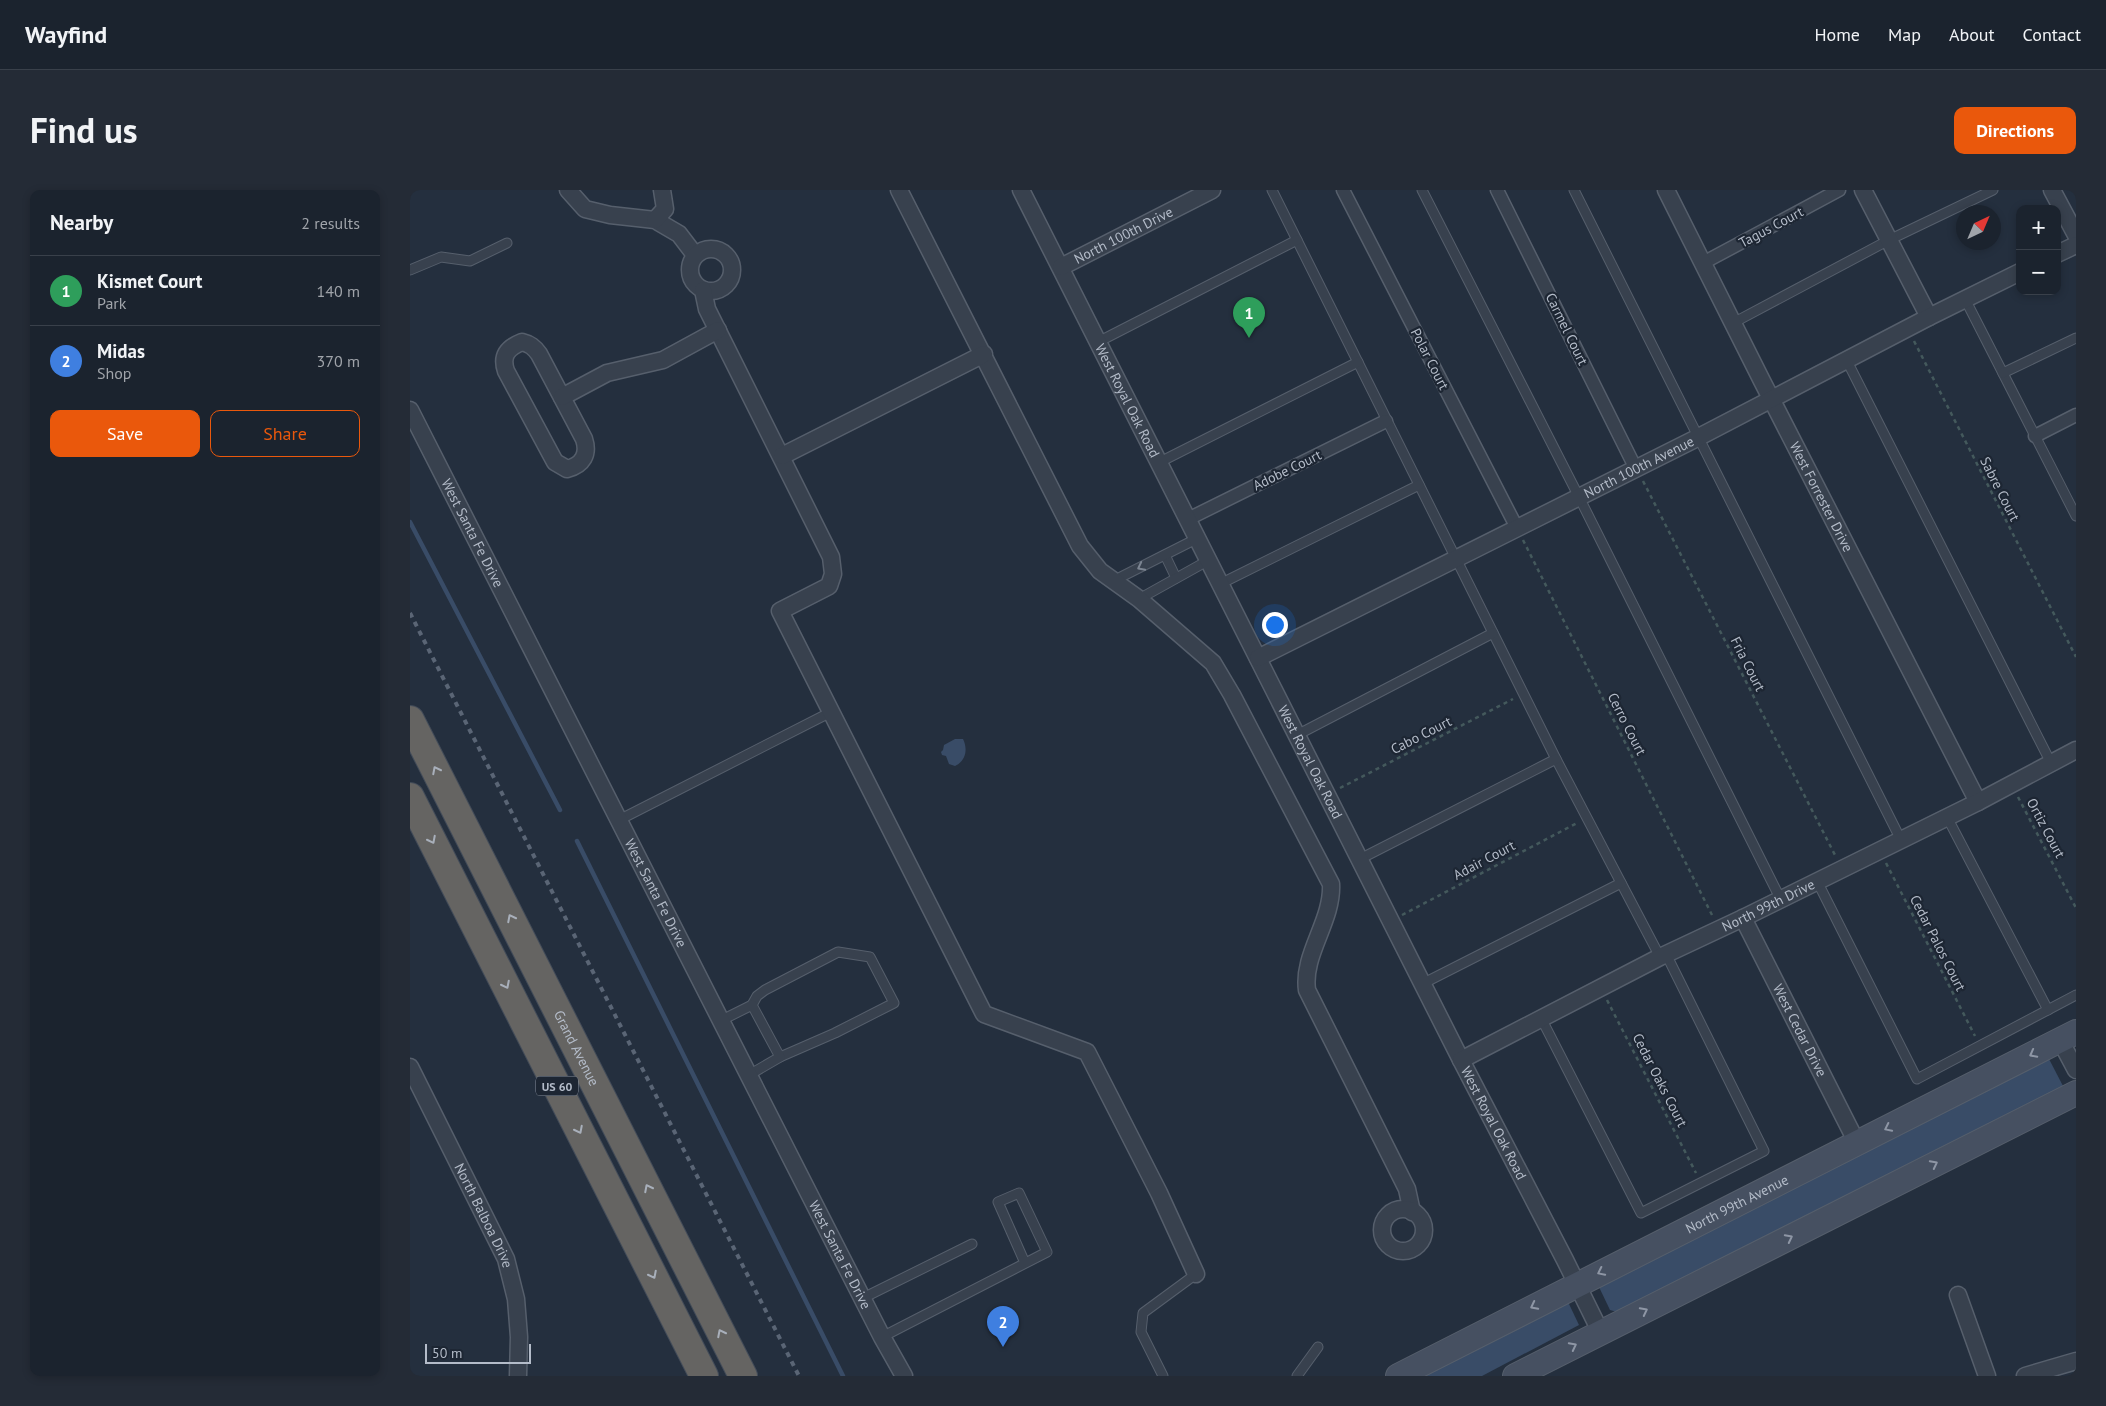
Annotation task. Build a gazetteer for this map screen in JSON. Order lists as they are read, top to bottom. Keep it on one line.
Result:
{"streets":{"highway":["Grand Avenue","US 60"],"main road":["North 99th Avenue"],"street":["Tagus Court","North 100th Drive","Carmel Court","Polar Court","West Royal Oak Road","North 100th Avenue","Adobe Court","West Forrester Drive","West Santa Fe Drive","North 99th Drive","West Cedar Drive","North Balboa Drive"],"path":["Sabre Court","Fria Court","Cerro Court","Cabo Court","Ortiz Court","Adair Court","Cedar Palos Court","Cedar Oaks Court"]},"crossings":[["Tagus Court","West Forrester Drive"],["North 100th Drive","West Royal Oak Road"],["Carmel Court","North 100th Avenue"],["Carmel Court","Fria Court"],["Polar Court","North 100th Avenue"],["Polar Court","Cerro Court"],["West Royal Oak Road","North 100th Avenue"],["West Royal Oak Road","Adobe Court"],["West Royal Oak Road","Cabo Court"],["West Royal Oak Road","Adair Court"],["West Royal Oak Road","North 99th Drive"],["West Royal Oak Road","North 99th Avenue"],["North 100th Avenue","Sabre Court"],["North 100th Avenue","West Forrester Drive"],["North 100th Avenue","Fria Court"],["North 100th Avenue","Cerro Court"],["West Forrester Drive","North 99th Drive"],["Fria Court","North 99th Drive"],["Cerro Court","North 99th Drive"],["Ortiz Court","North 99th Drive"],["North 99th Drive","Cedar Palos Court"],["North 99th Drive","West Cedar Drive"],["North 99th Drive","Cedar Oaks Court"],["West Cedar Drive","North 99th Avenue"]],"scale_bar":"50 m","north":"top right","page":{"header":"Wayfind","nav":["Home","Map","About","Contact"],"title":"Find us","buttons":["Directions",["Save","Share"]],"heading":["Nearby","2 results"],"map_buttons":["+","−"],"list":[{"mark":"1","name":"Kismet Court","note":"Park","value":"140 m"},{"mark":"2","name":"Midas","note":"Shop","value":"370 m"}],"pins":["1","2"],"scale":"50 m"}}
